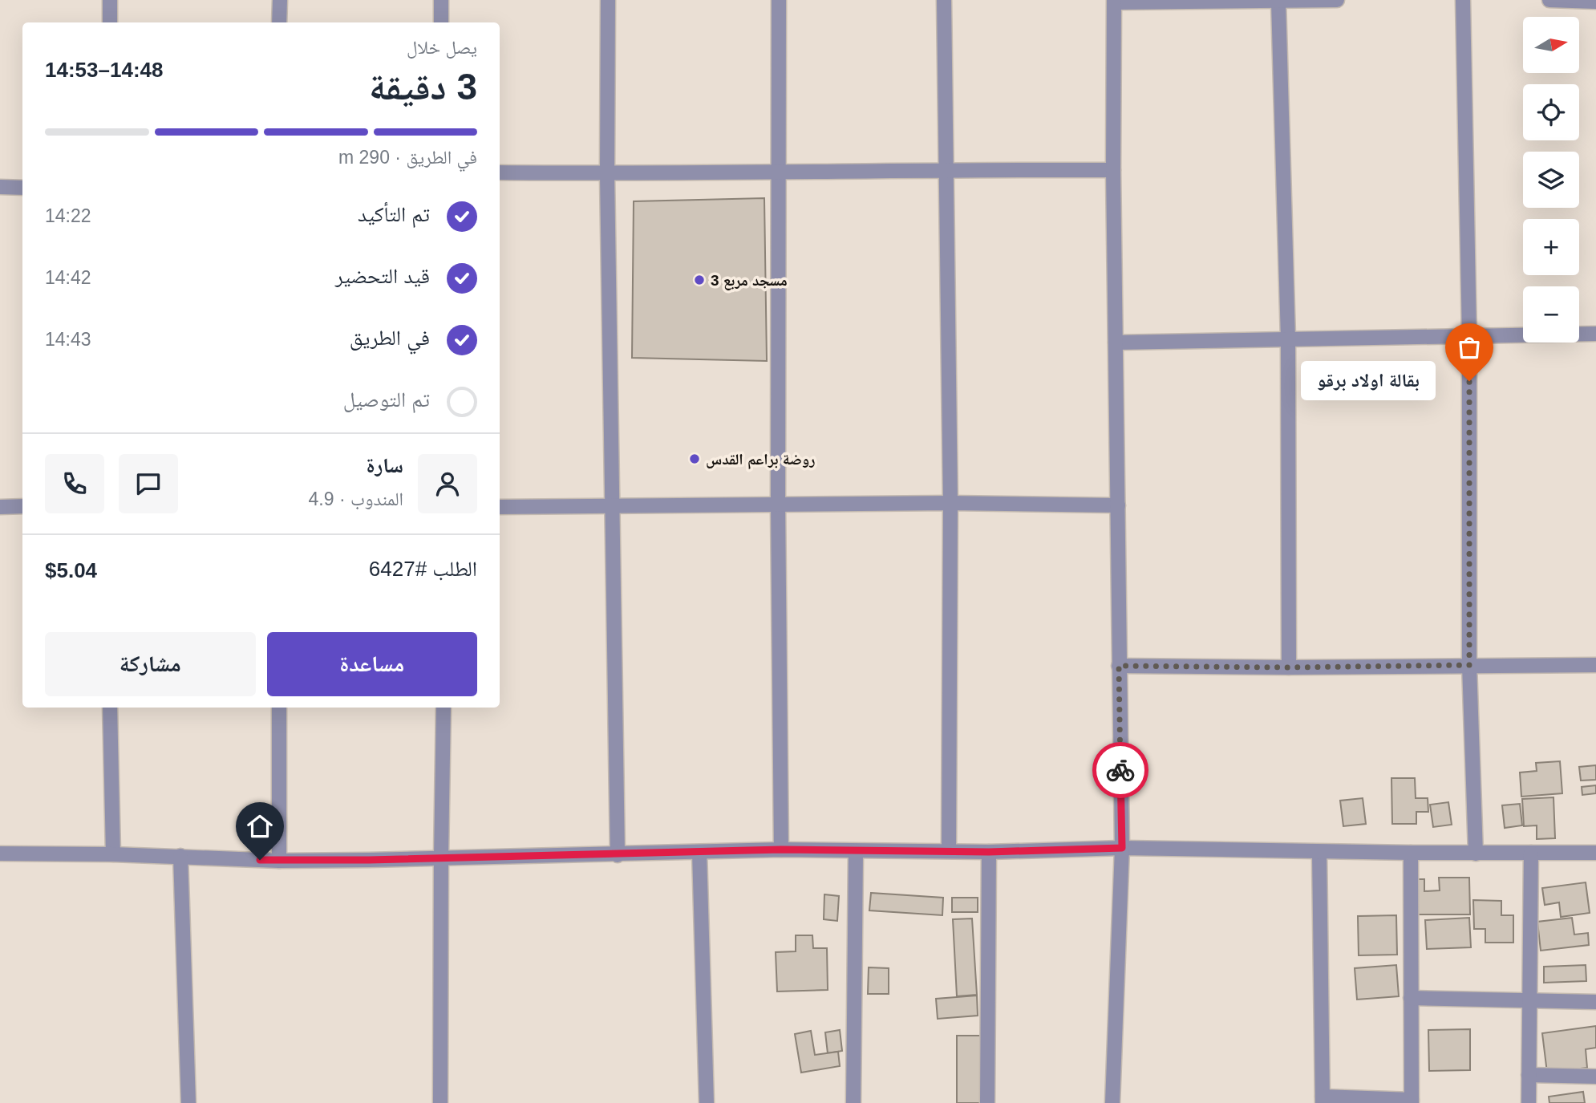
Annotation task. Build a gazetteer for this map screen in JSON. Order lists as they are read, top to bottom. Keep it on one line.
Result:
{"places":["مسجد مربع 3","بقالة اولاد برقو","روضة براعم القدس"],"north":"right","page":{"map_buttons":["+","−"],"heading":["3 دقيقة","يصل خلال","14:48–14:53"],"panel":["سارة","المندوب · 4.9","الطلب #6427","$5.04"],"bar":"في الطريق · 290 m","list":[["تم التأكيد","14:22"],["قيد التحضير","14:42"],["في الطريق","14:43"],"تم التوصيل"],"bubble":"بقالة اولاد برقو","buttons":["مساعدة","مشاركة"]}}
